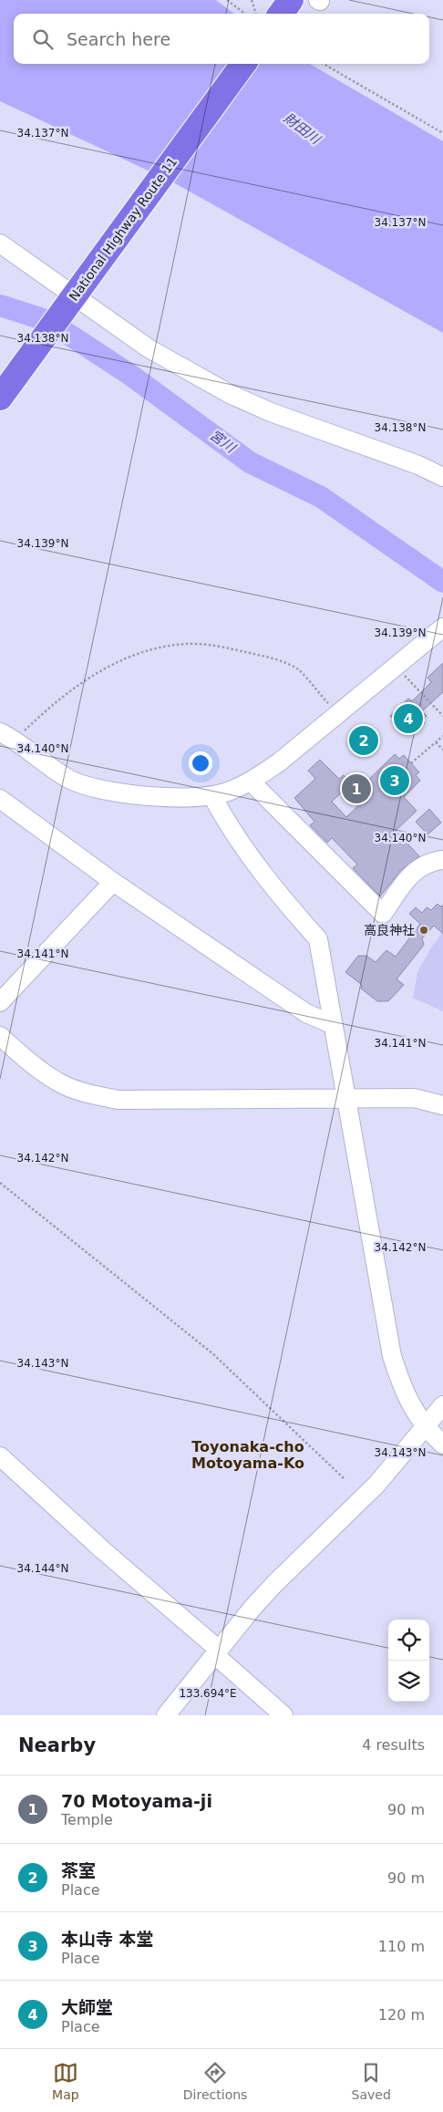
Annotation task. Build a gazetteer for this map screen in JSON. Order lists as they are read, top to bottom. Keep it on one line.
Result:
{"streets":{"highway":["National Highway Route 11"]},"districts":["Toyonaka-cho Motoyama-Ko"],"water":["財田川","宮川"],"places":["高良神社"],"page":{"search":"Search here","pins":["4","2","3","1"],"heading":["Nearby","4 results"],"list":[{"mark":"1","name":"70 Motoyama-ji","note":"Temple","value":"90 m"},{"mark":"2","name":"茶室","note":"Place","value":"90 m"},{"mark":"3","name":"本山寺 本堂","note":"Place","value":"110 m"},{"mark":"4","name":"大師堂","note":"Place","value":"120 m"}],"nav":["Map","Directions","Saved"]},"coordinates":["34.137°N","34.138°N","34.139°N","34.140°N","34.141°N","34.142°N","34.143°N","34.144°N","133.694°E"]}
